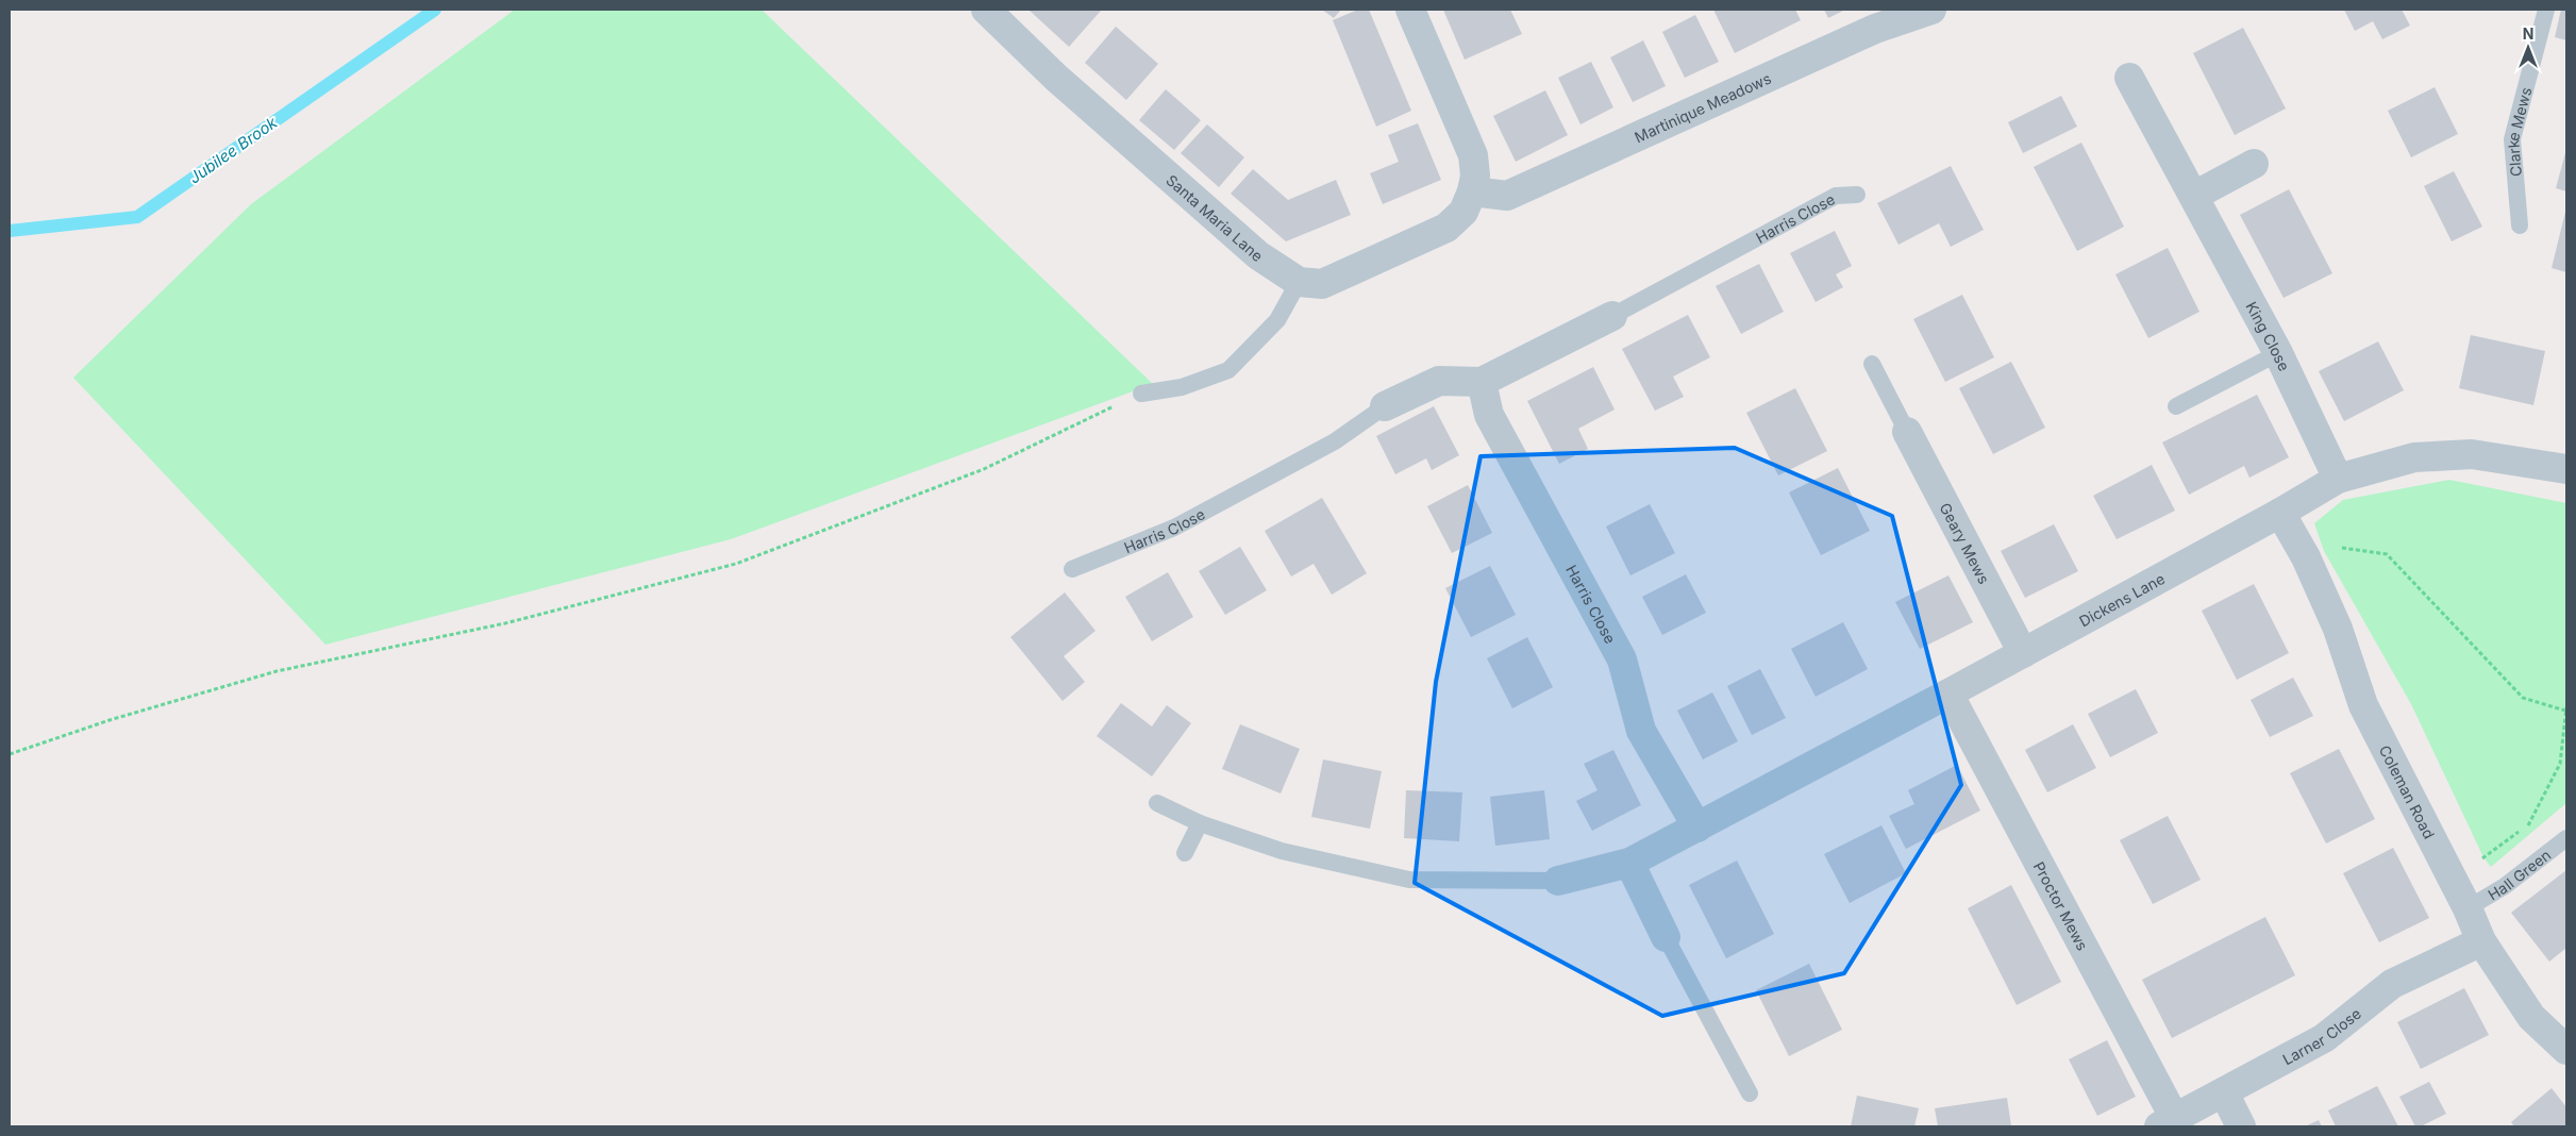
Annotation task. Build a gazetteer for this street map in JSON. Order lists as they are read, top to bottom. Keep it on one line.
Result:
{"streets":{"street":["Martinique Meadows","Santa Maria Lane","Harris Close","King Close","Geary Mews","Dickens Lane","Coleman Road","Proctor Mews","Larner Close"],"lane":["Clarke Mews","Hall Green"]},"crossings":[["Harris Close","Dickens Lane"],["King Close","Dickens Lane"],["Geary Mews","Dickens Lane"],["Dickens Lane","Coleman Road"],["Dickens Lane","Proctor Mews"],["Coleman Road","Hall Green"],["Coleman Road","Larner Close"],["Proctor Mews","Larner Close"]],"water":["Jubilee Brook"],"north":"top"}
